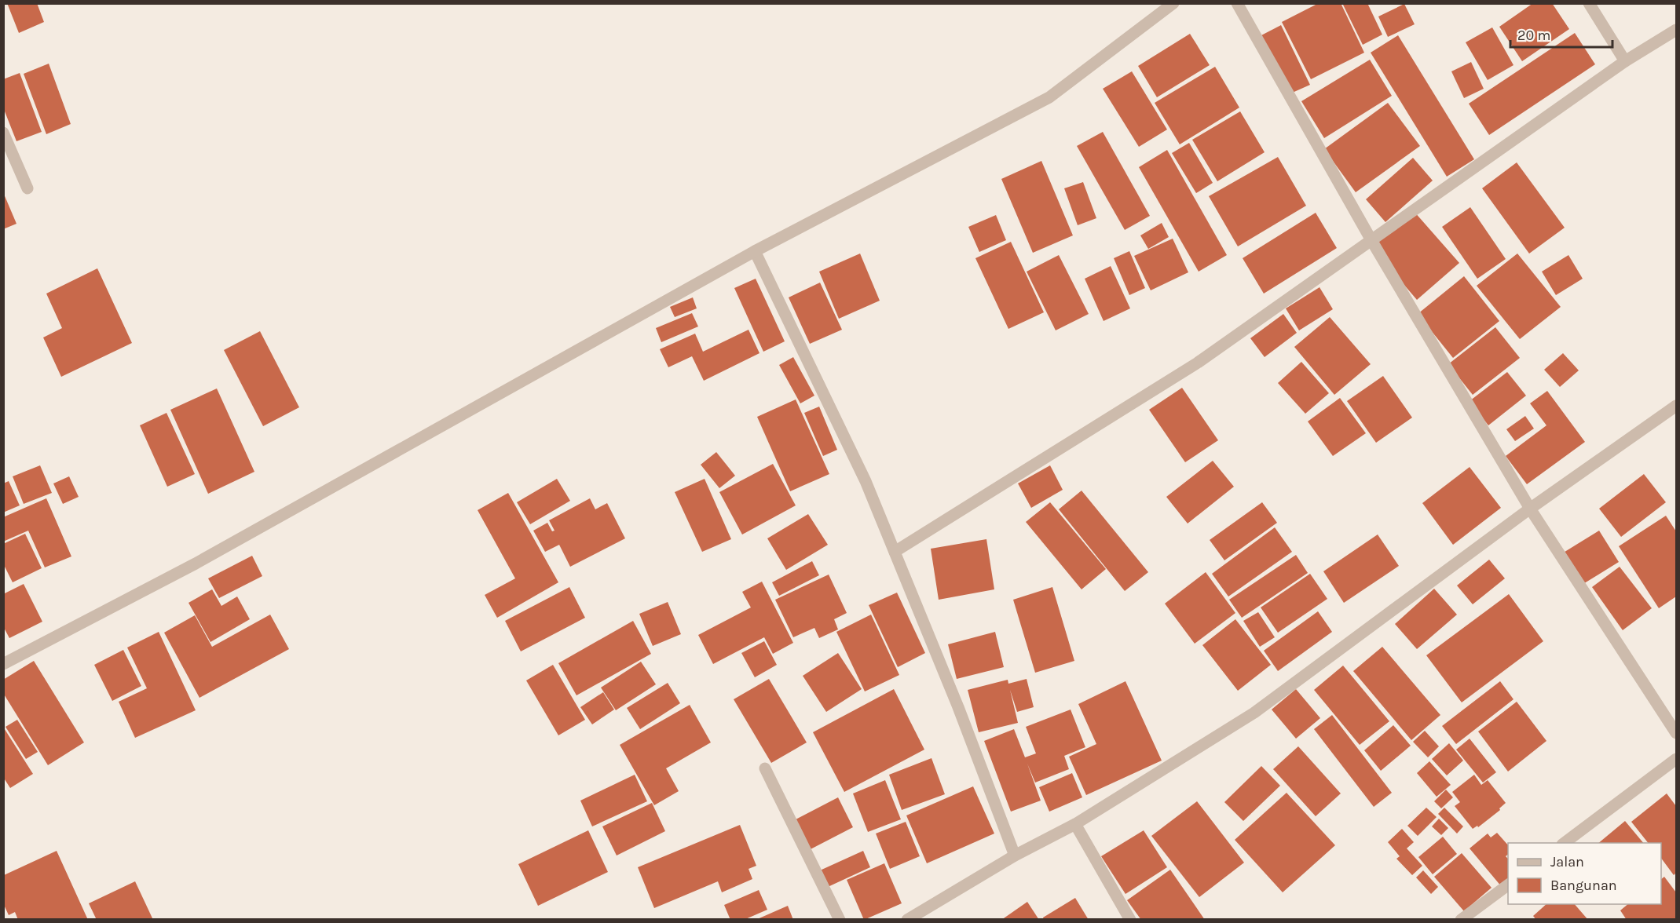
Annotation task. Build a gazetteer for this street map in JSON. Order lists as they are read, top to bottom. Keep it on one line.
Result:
{"legend":["Jalan","Bangunan"],"scale_bar":"20 m"}
